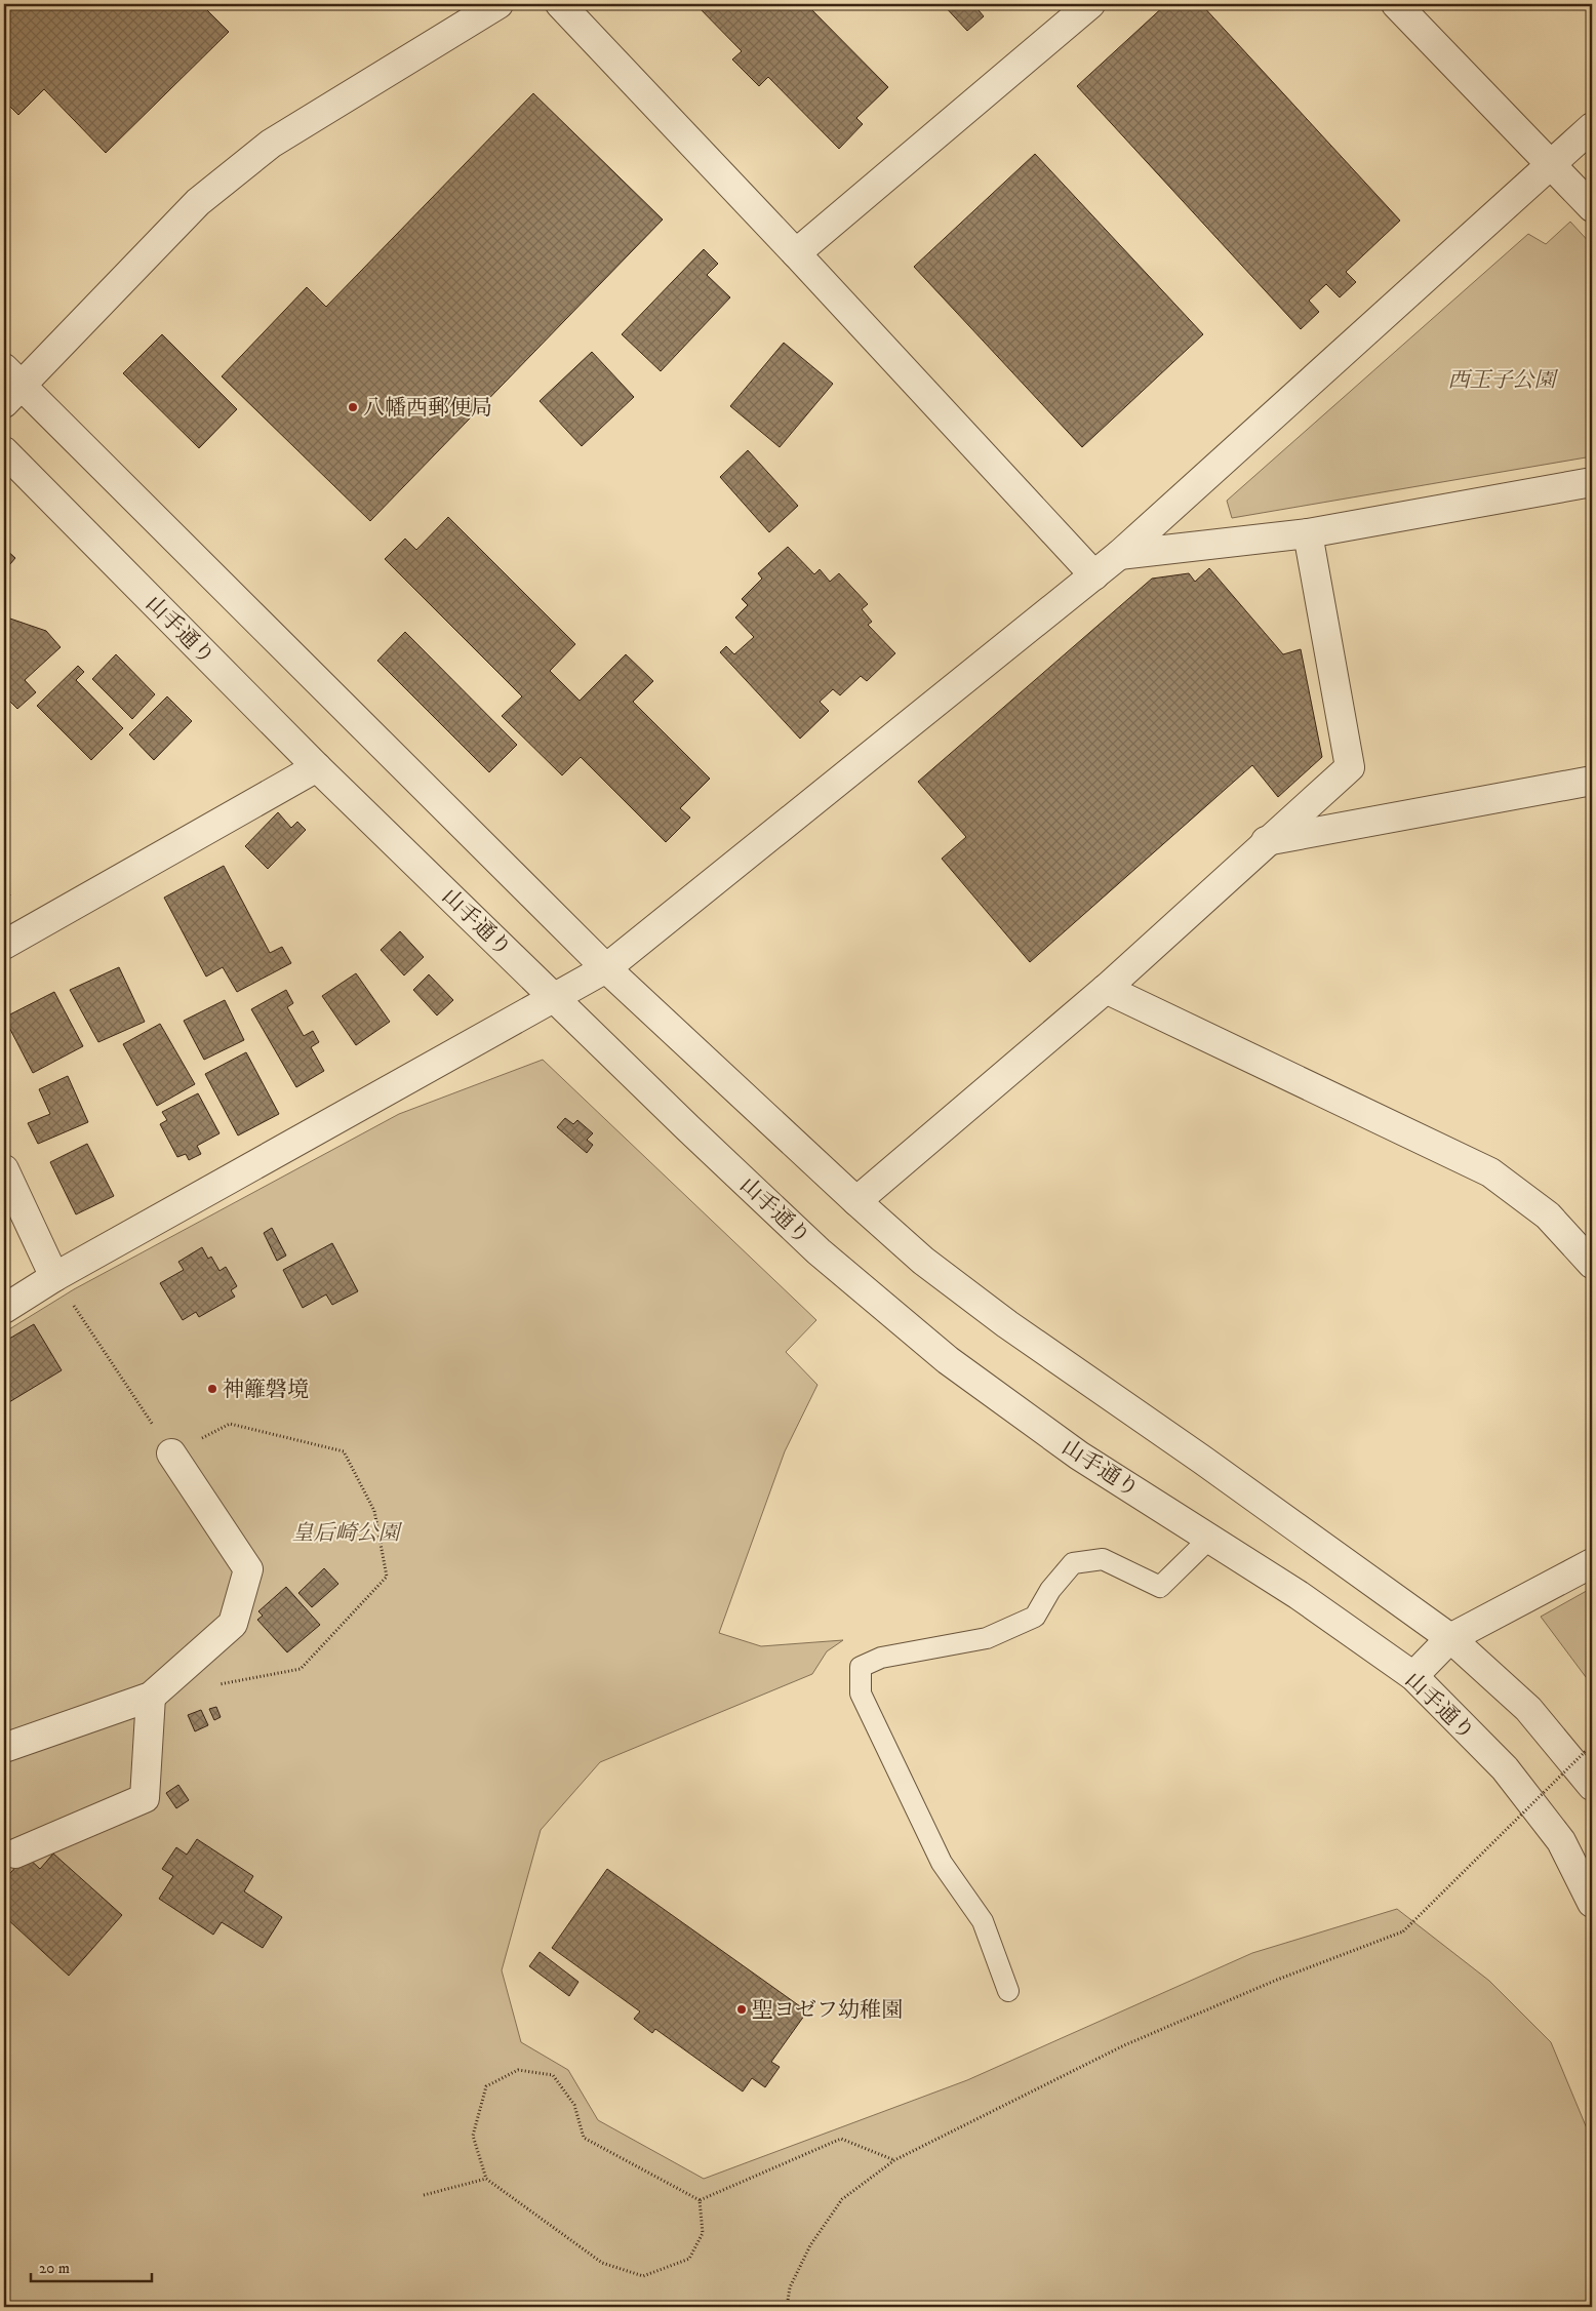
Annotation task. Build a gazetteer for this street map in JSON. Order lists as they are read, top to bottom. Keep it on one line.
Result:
{"streets":{"street":["山手通り"]},"parks":["西王子公園","皇后崎公園"],"places":["八幡西郵便局","神籬磐境","聖ヨゼフ幼稚園"],"scale_bar":"20 m"}
